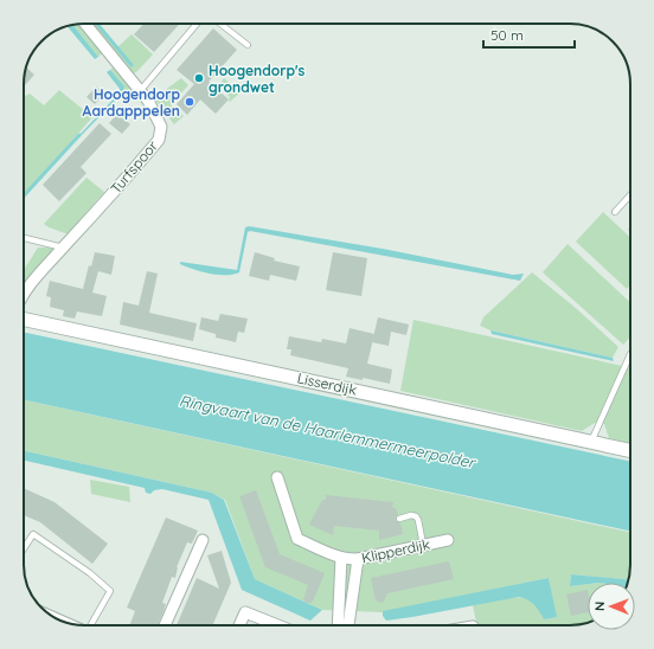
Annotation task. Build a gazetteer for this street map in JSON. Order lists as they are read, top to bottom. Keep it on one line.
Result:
{"streets":{"street":["Turfspoor","Lisserdijk","Klipperdijk"]},"water":["Ringvaart van de Haarlemmermeerpolder"],"places":["Hoogendorp's grondwet","Hoogendorp Aardapppelen"],"scale_bar":"50 m","north":"left"}
